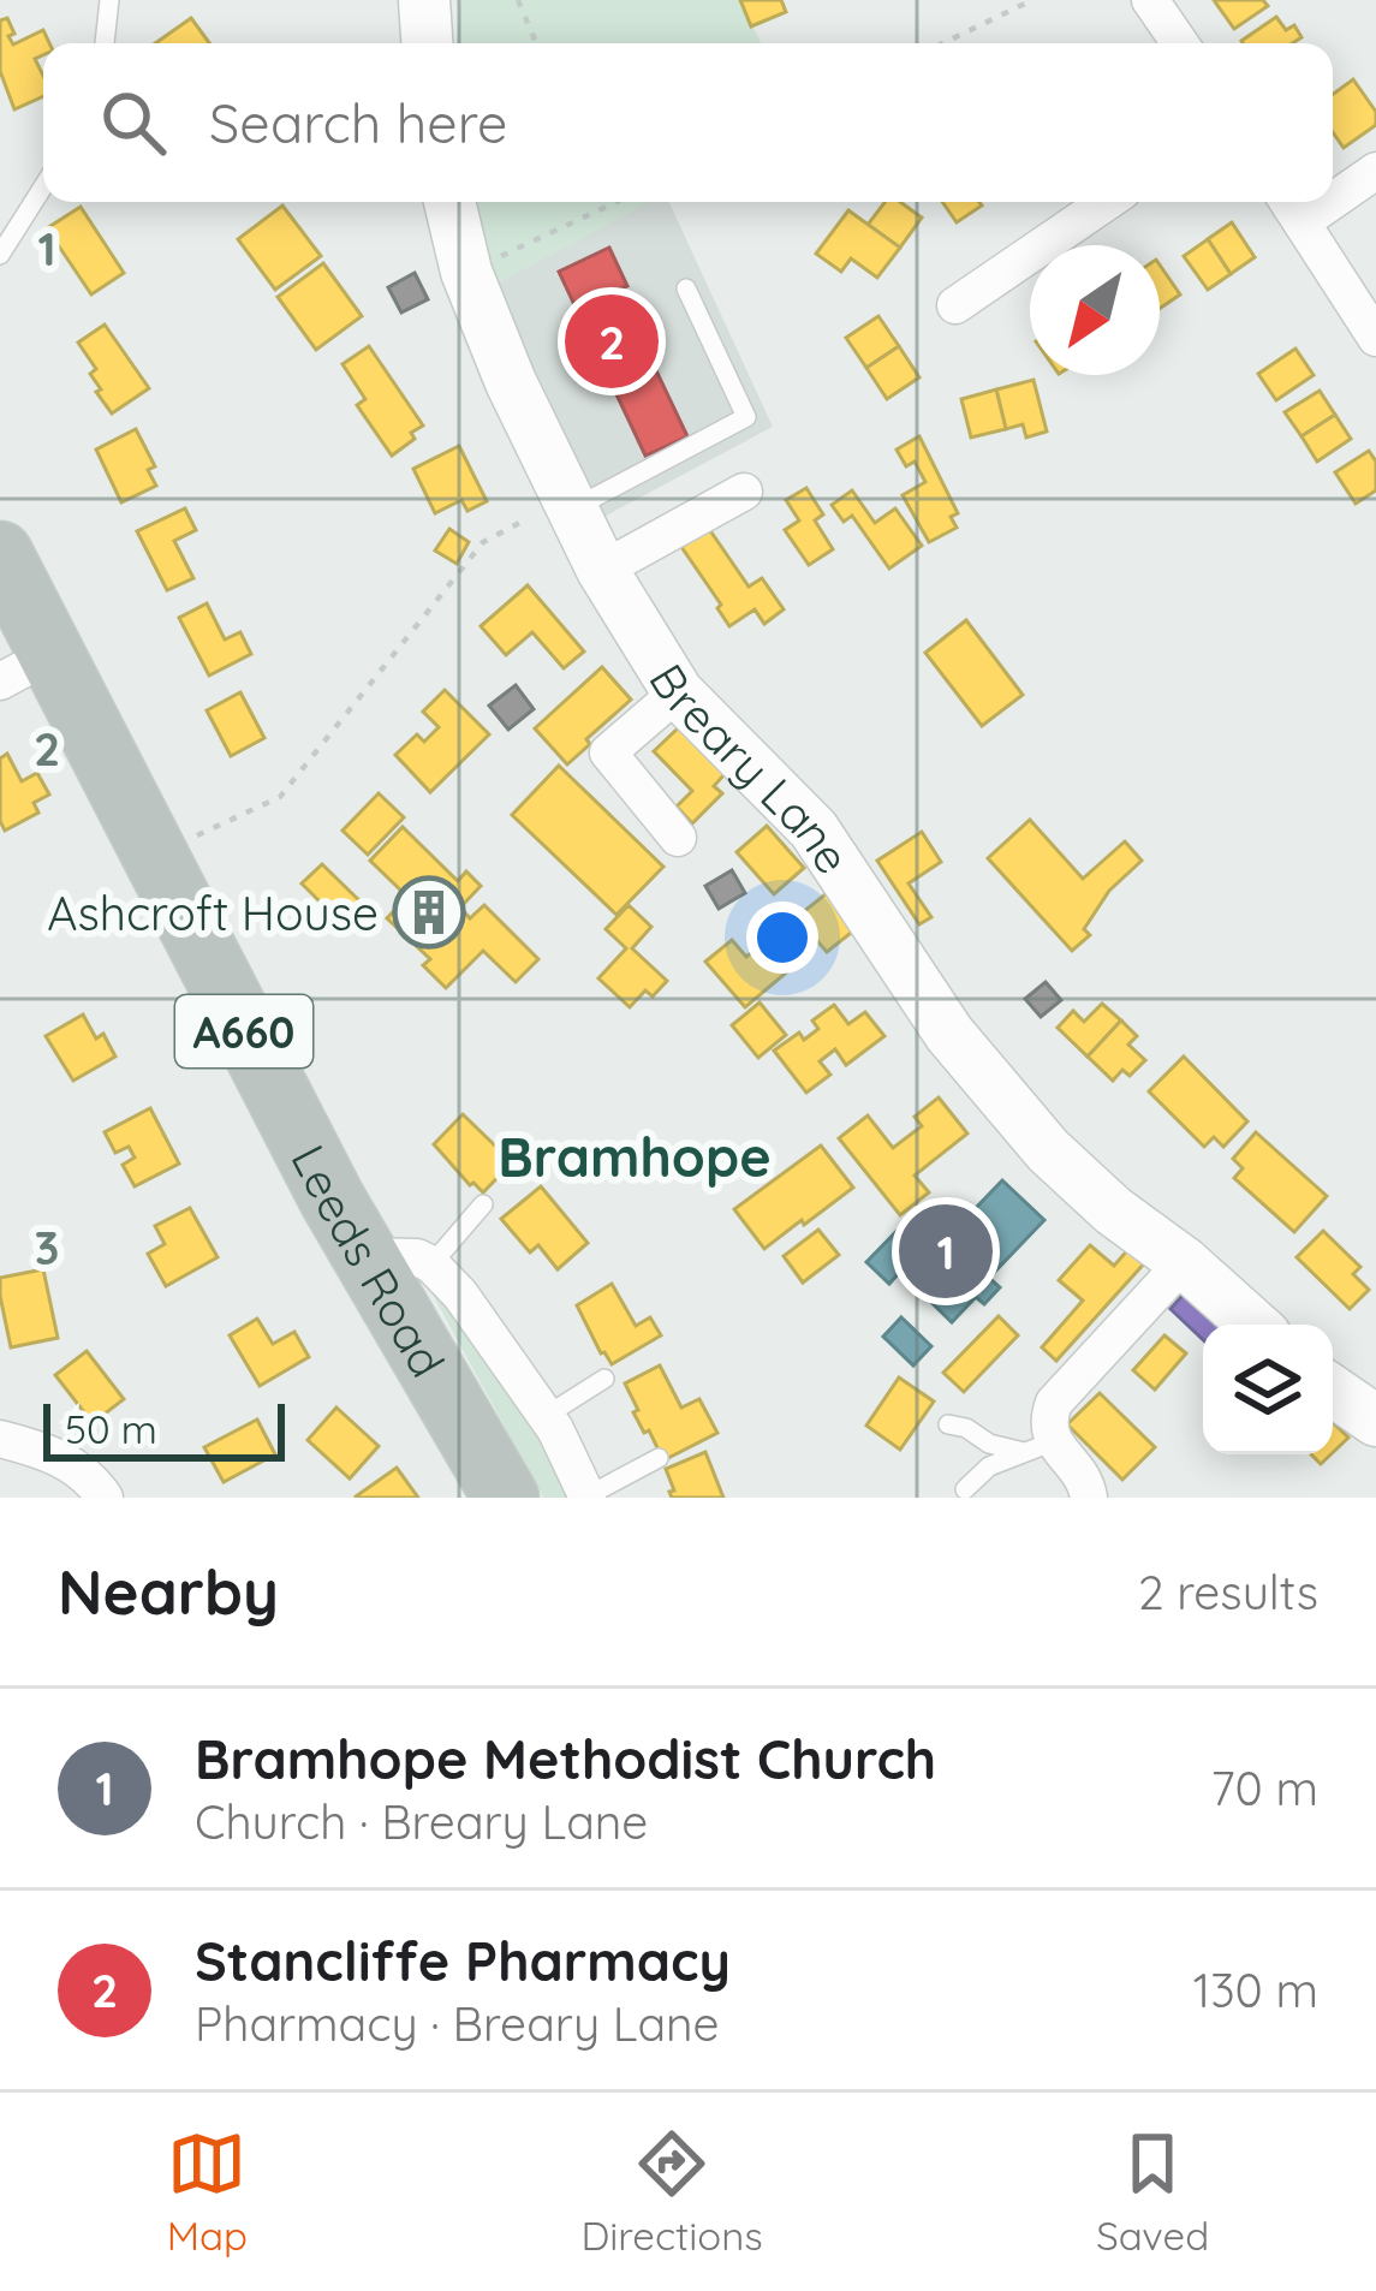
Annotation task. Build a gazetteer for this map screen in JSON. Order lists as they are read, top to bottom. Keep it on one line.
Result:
{"streets":{"highway":["A660","Leeds Road"],"street":["Breary Lane"]},"districts":["Bramhope"],"places":{"building":["Ashcroft House"]},"scale_bar":"50 m","north":"bottom left","page":{"search":"Search here","pins":["2","1"],"scale":"50 m","heading":["Nearby","2 results"],"list":[{"mark":"1","name":"Bramhope Methodist Church","note":"Church · Breary Lane","value":"70 m"},{"mark":"2","name":"Stancliffe Pharmacy","note":"Pharmacy · Breary Lane","value":"130 m"}],"nav":["Map","Directions","Saved"]},"grid":{"rows":["1","2","3"]}}
